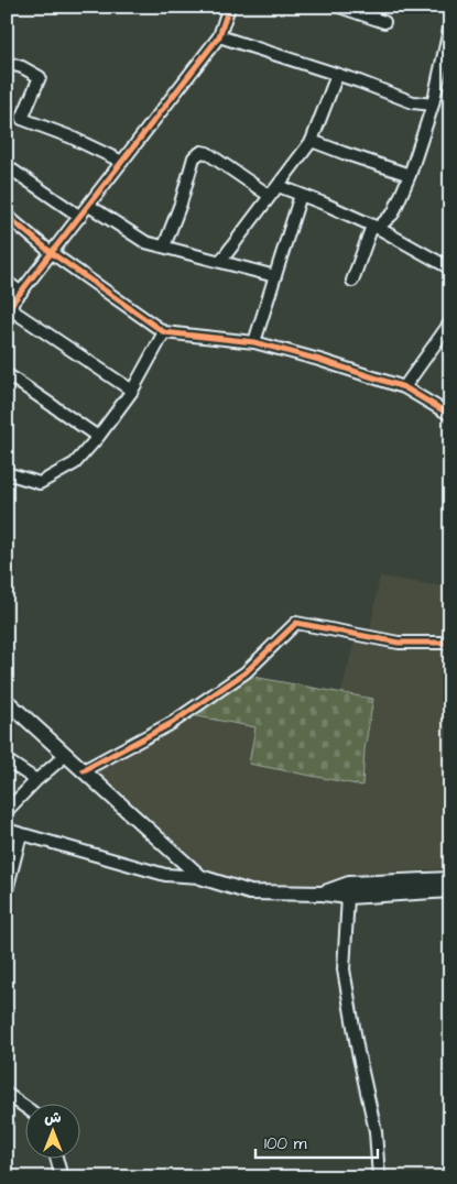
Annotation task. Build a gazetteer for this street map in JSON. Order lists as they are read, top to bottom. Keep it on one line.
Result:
{"scale_bar":"100 m","north":"top"}
